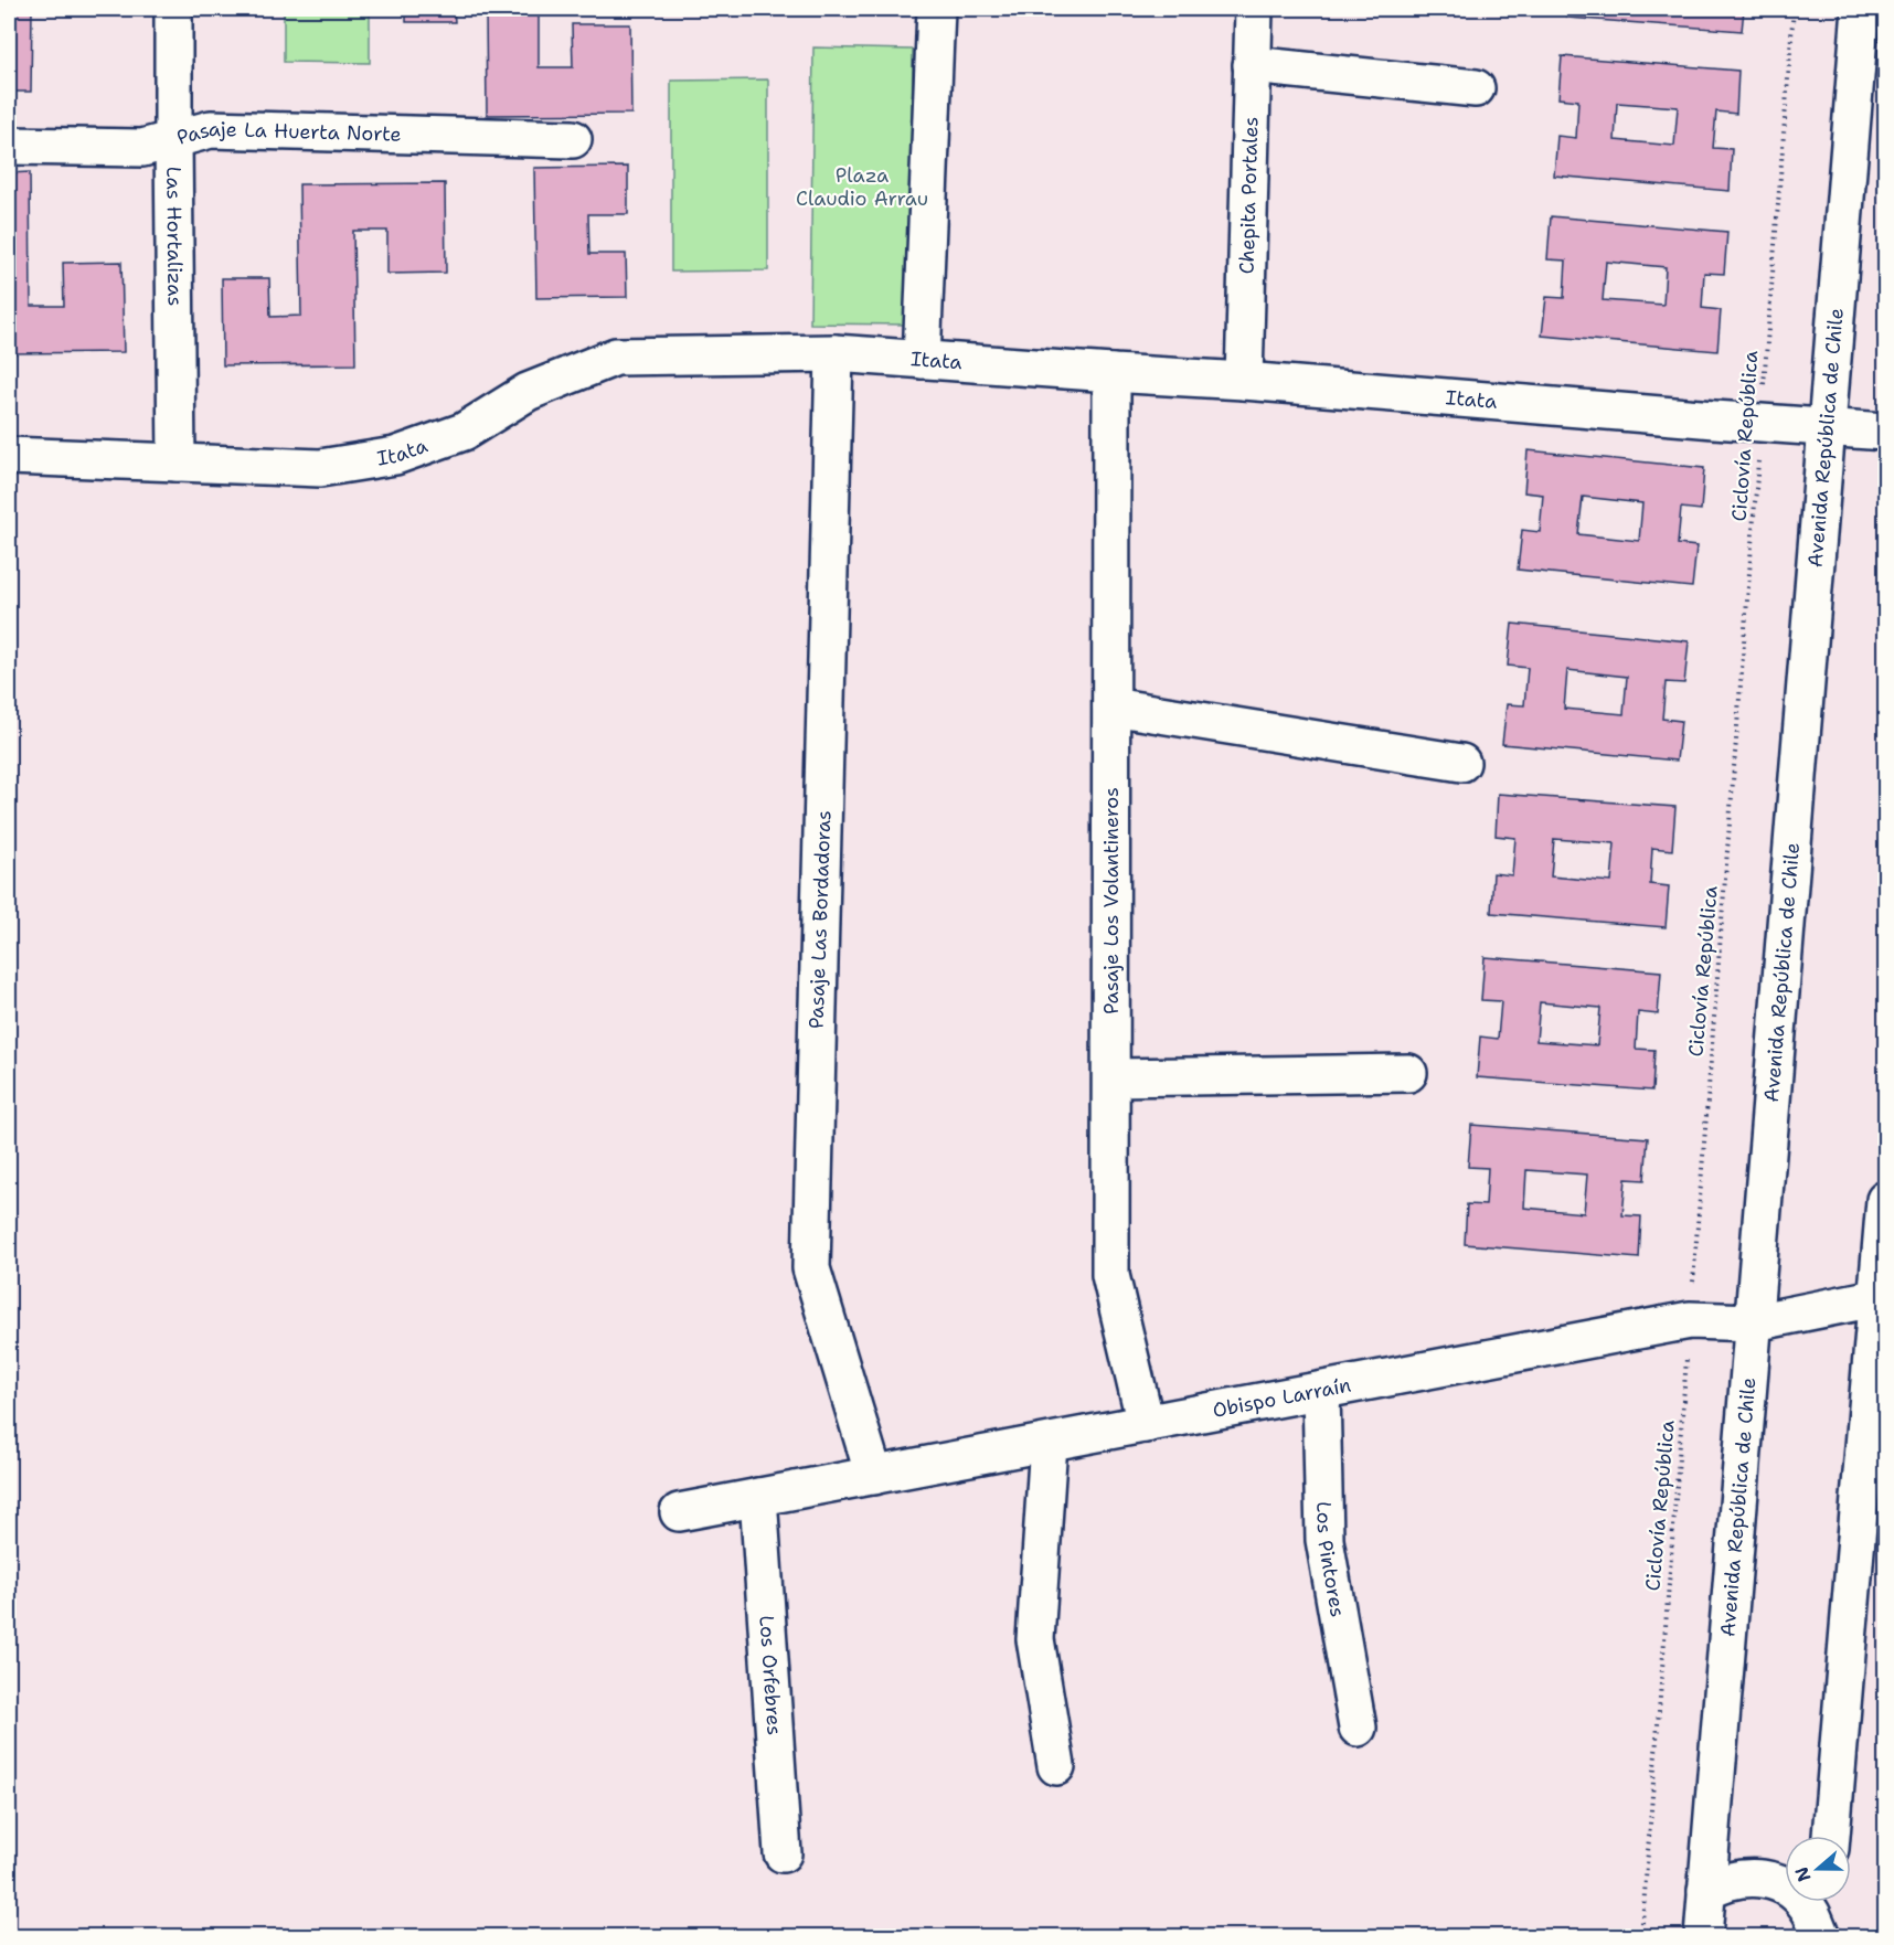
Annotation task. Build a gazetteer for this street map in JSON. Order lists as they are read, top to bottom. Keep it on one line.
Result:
{"streets":{"street":["Pasaje La Huerta Norte","Chepita Portales","Las Hortalizas","Itata","Avenida República de Chile","Pasaje Los Volantineros","Pasaje Las Bordadoras","Obispo Larraín","Los Pintores","Los Orfebres"],"path":["Ciclovía República"]},"crossings":[["Pasaje La Huerta Norte","Las Hortalizas"],["Chepita Portales","Itata"],["Las Hortalizas","Itata"],["Itata","Ciclovía República"],["Itata","Avenida República de Chile"],["Itata","Pasaje Los Volantineros"],["Itata","Pasaje Las Bordadoras"],["Ciclovía República","Obispo Larraín"],["Avenida República de Chile","Obispo Larraín"],["Pasaje Los Volantineros","Obispo Larraín"],["Pasaje Las Bordadoras","Obispo Larraín"],["Obispo Larraín","Los Pintores"],["Obispo Larraín","Los Orfebres"]],"parks":["Plaza Claudio Arrau"],"north":"left"}
